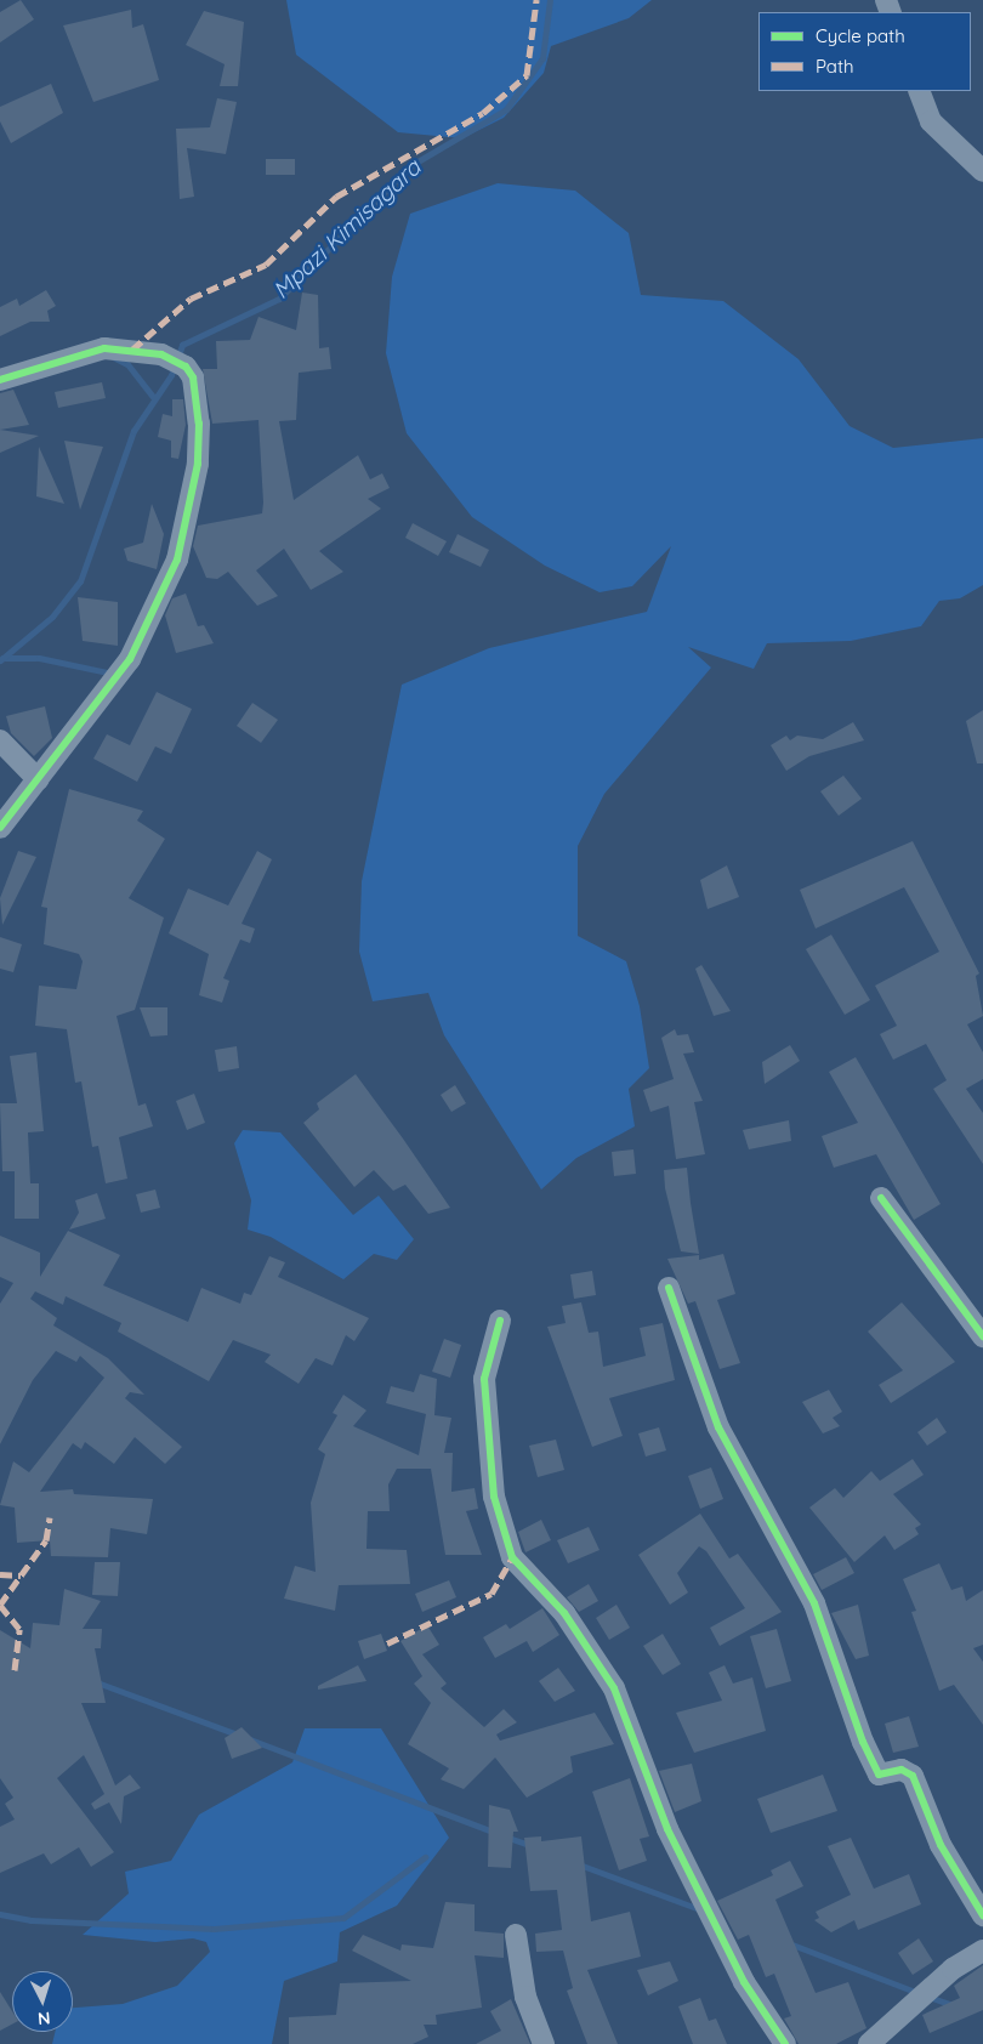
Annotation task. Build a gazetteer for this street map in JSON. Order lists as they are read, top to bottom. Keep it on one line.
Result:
{"water":["Mpazi Kimisagara"],"legend":["Cycle path","Path"],"north":"bottom"}
